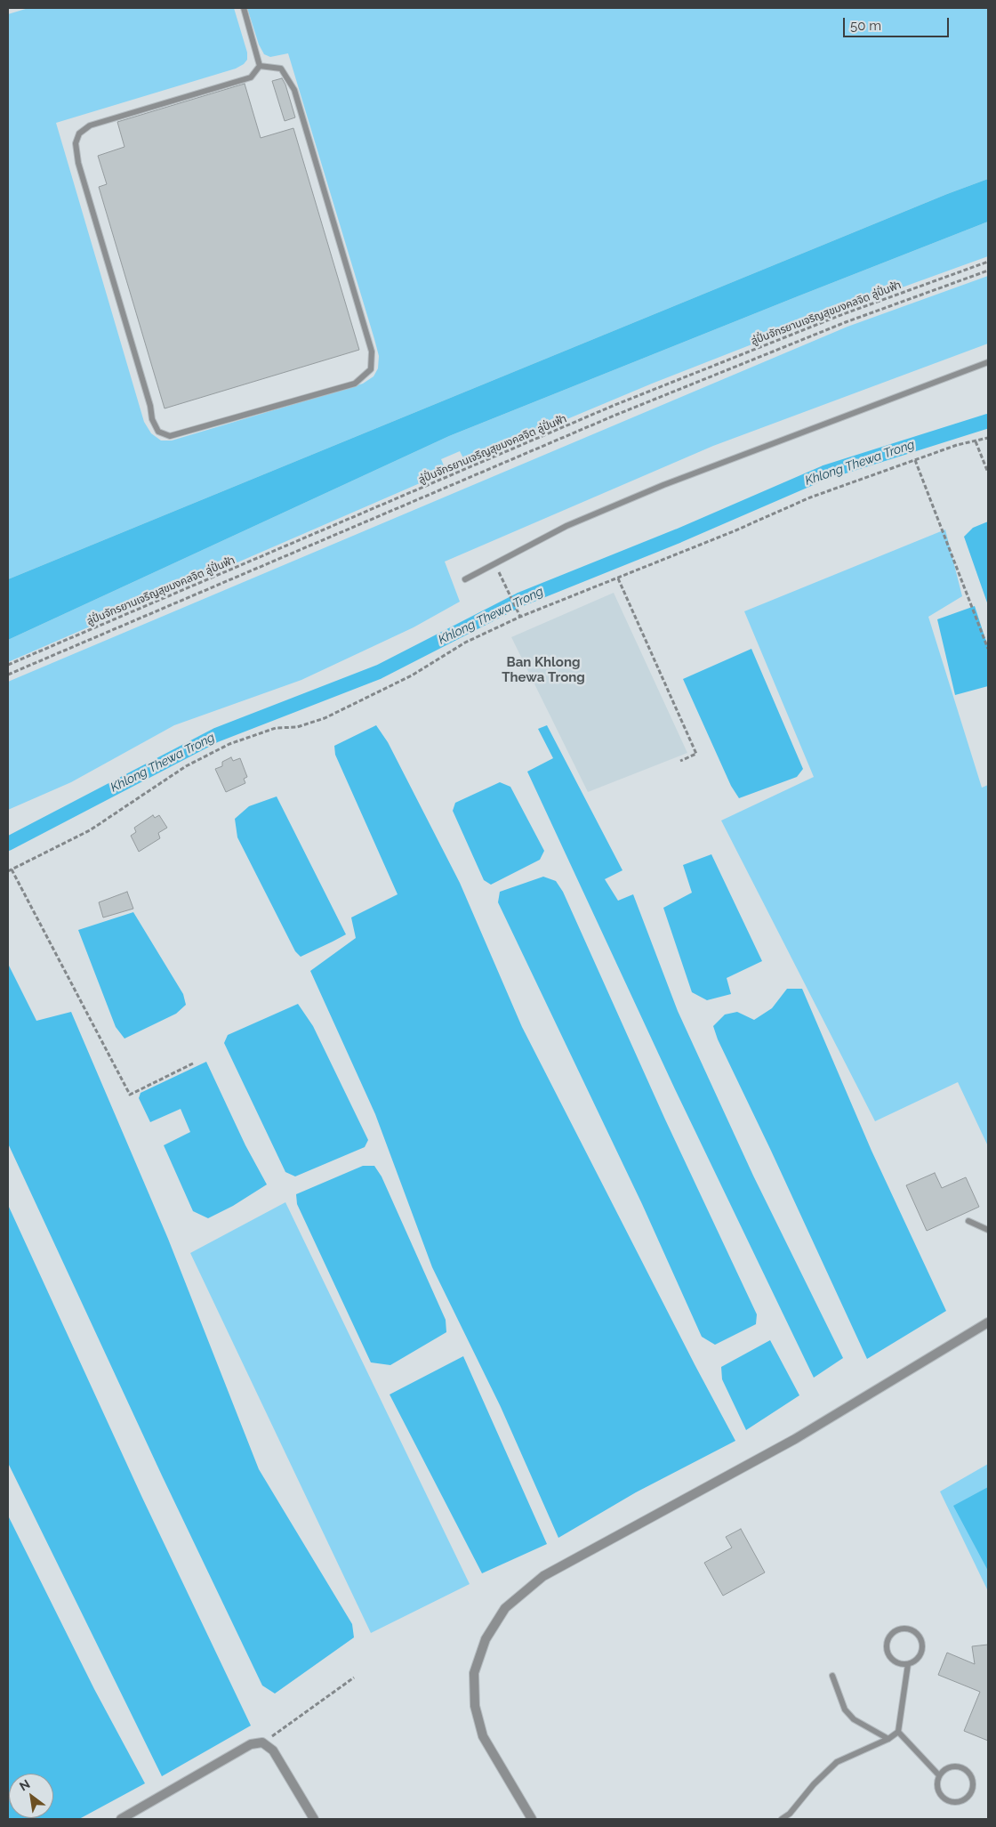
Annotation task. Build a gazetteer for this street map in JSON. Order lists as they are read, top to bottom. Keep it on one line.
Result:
{"streets":{"path":["ลู่ปั่นจักรยานเจริญสุขมงคลจิต ลู่ปั่นฟ้า"]},"districts":["Ban Khlong Thewa Trong"],"water":["Khlong Thewa Trong"],"scale_bar":"50 m","north":"top left"}
